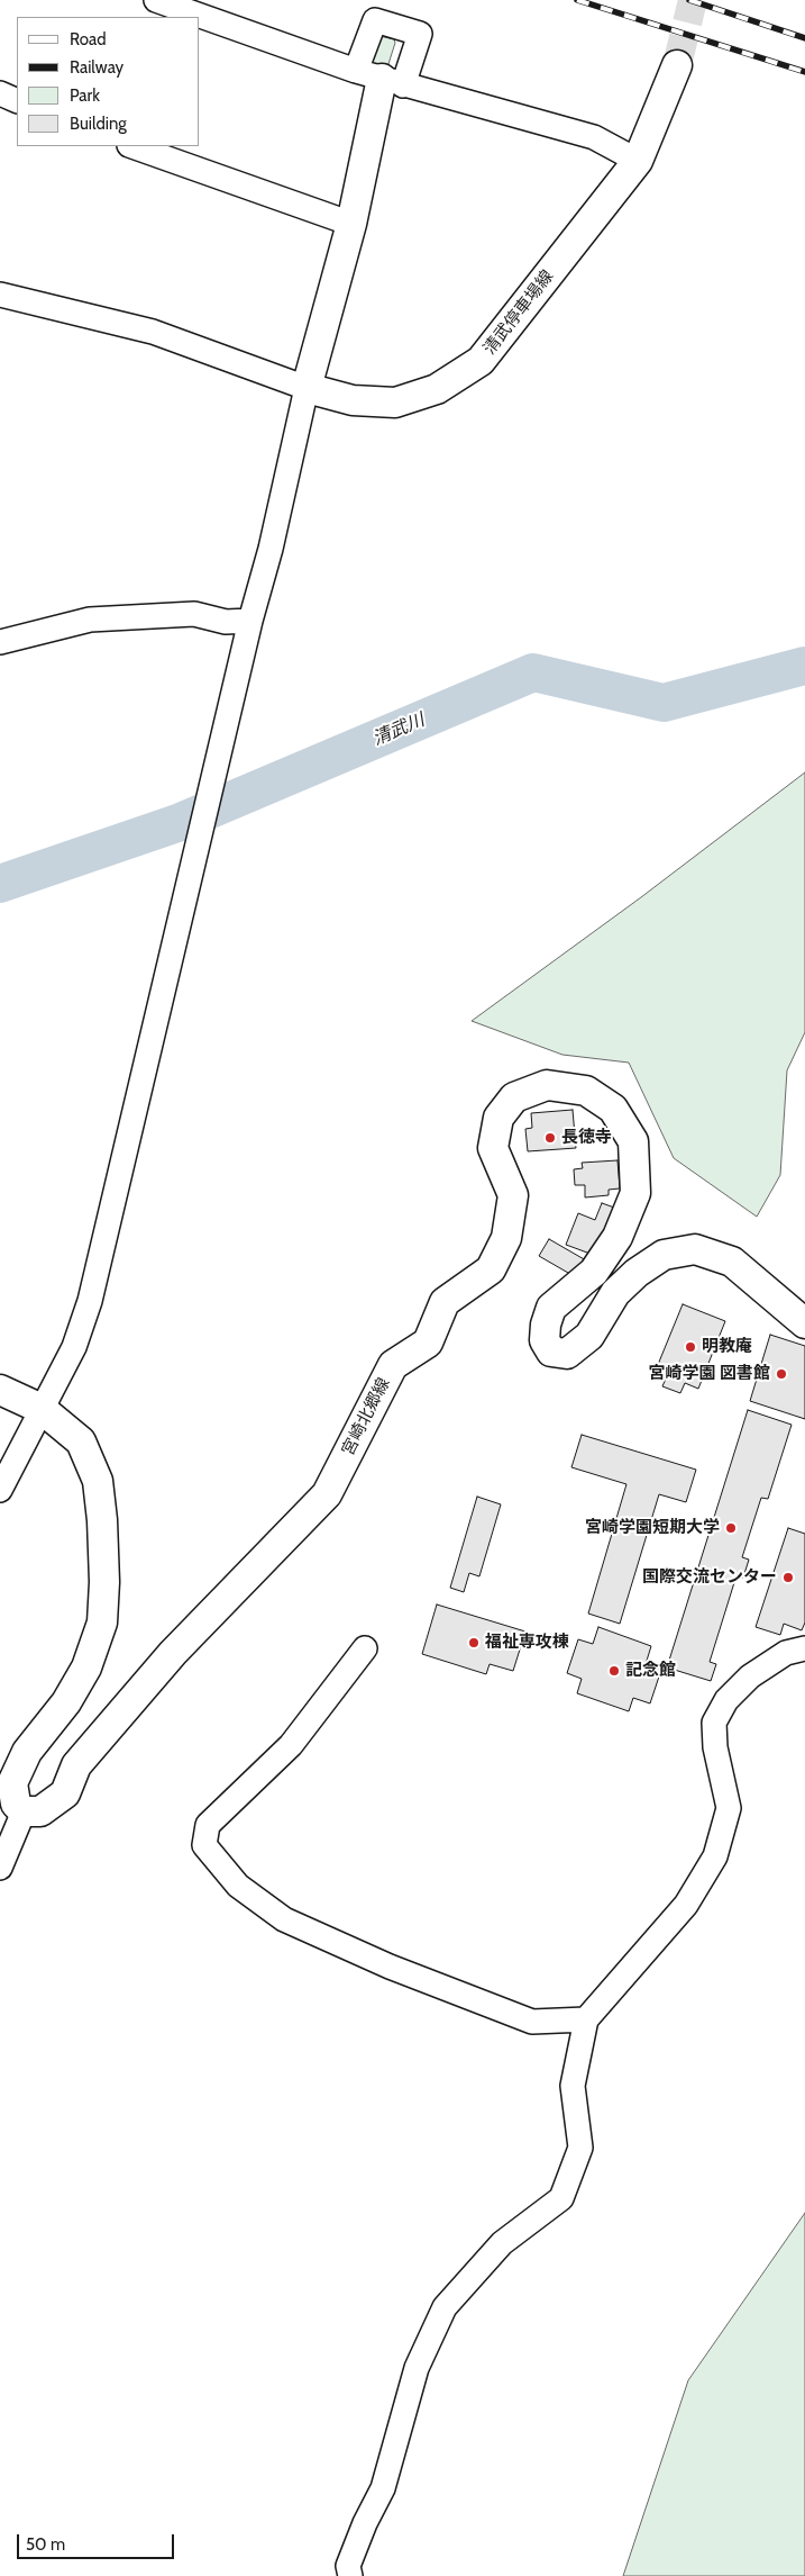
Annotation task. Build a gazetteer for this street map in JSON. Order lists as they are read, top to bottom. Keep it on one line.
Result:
{"streets":{"main road":["清武停車場線","宮崎北郷線"]},"water":["清武川"],"places":["長徳寺","明教庵","宮崎学園 図書館","宮崎学園短期大学","国際交流センター","福祉専攻棟","記念館"],"legend":["Road","Railway","Park","Building"],"scale_bar":"50 m"}
